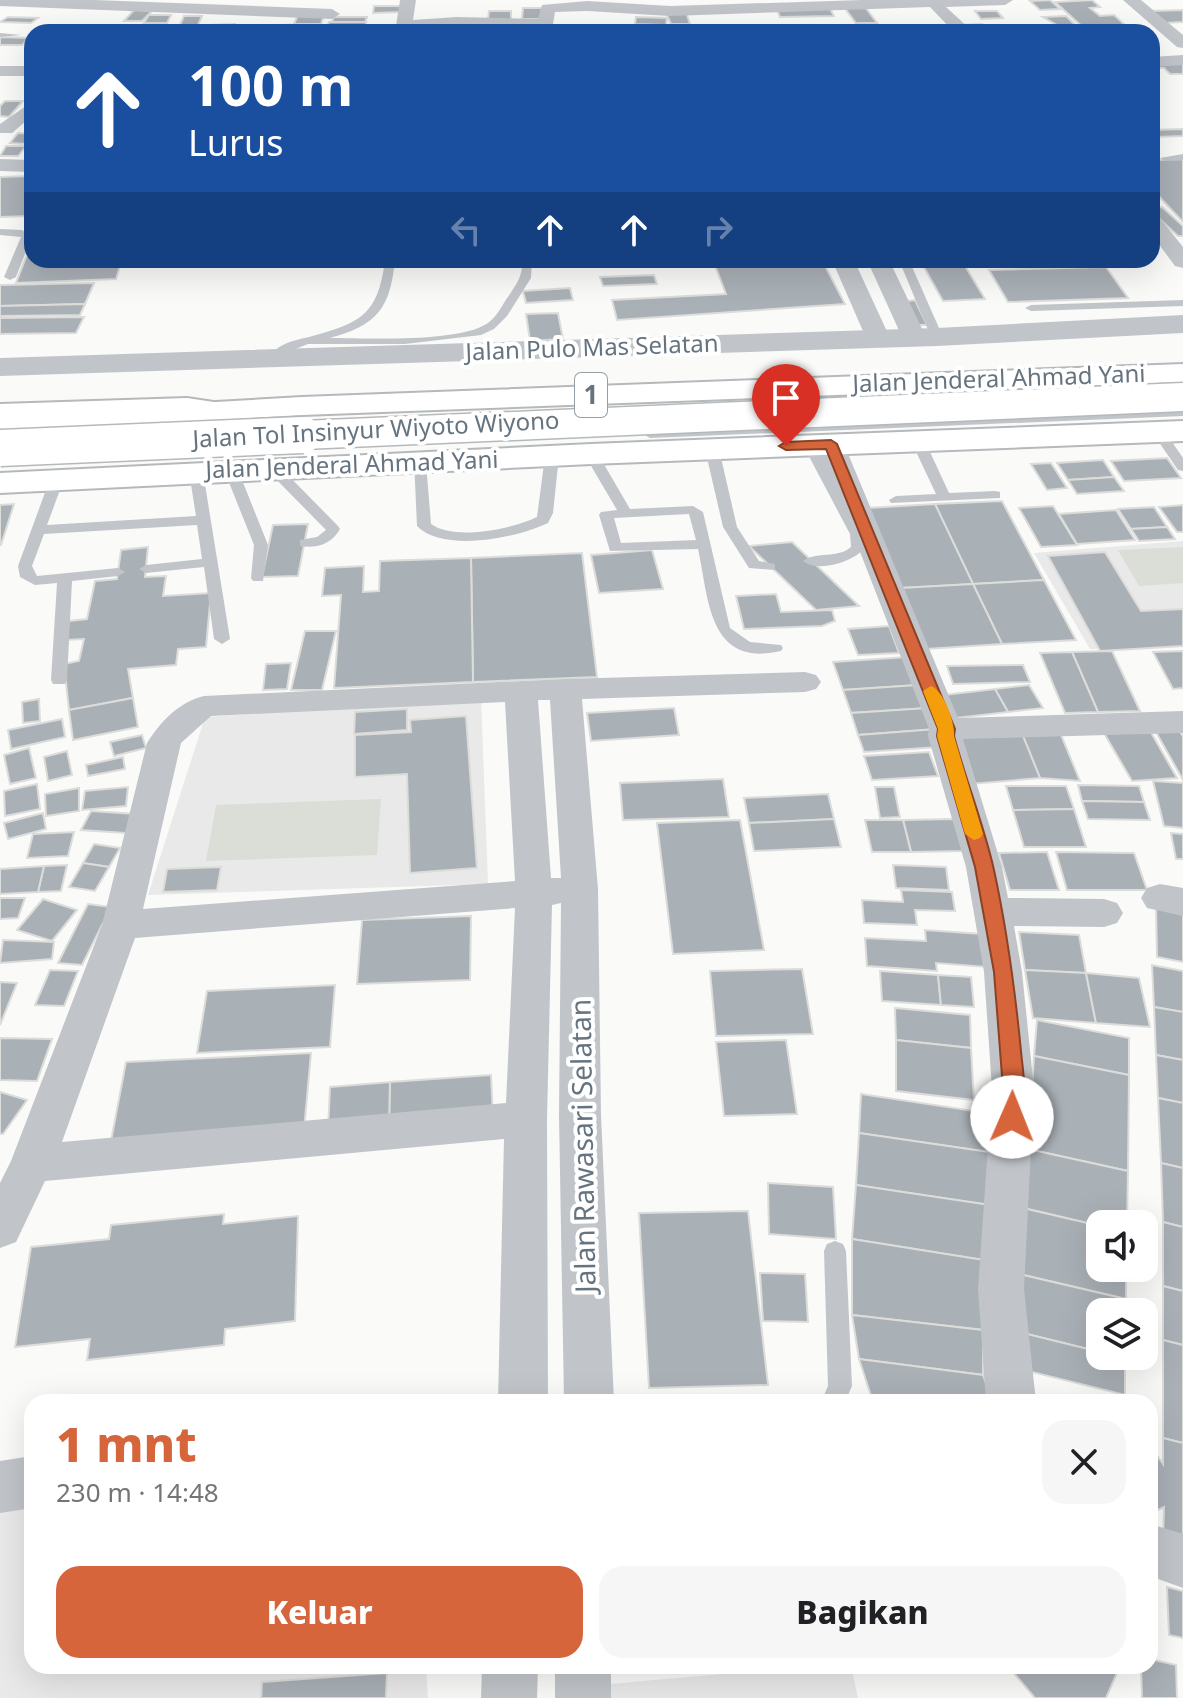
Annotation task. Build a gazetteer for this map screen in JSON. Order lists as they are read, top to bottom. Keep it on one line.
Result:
{"streets":{"highway":["Jalan Jenderal Ahmad Yani","1","Jalan Tol Insinyur Wiyoto Wiyono"],"street":["Jalan Pulo Mas Selatan","Jalan Rawasari Selatan"]},"crossings":[["Jalan Jenderal Ahmad Yani","Jalan Tol Insinyur Wiyoto Wiyono"]],"page":{"turn":["100 m","Lurus"],"heading":["1 mnt","230 m · 14:48"],"buttons":["Keluar","Bagikan"]}}
